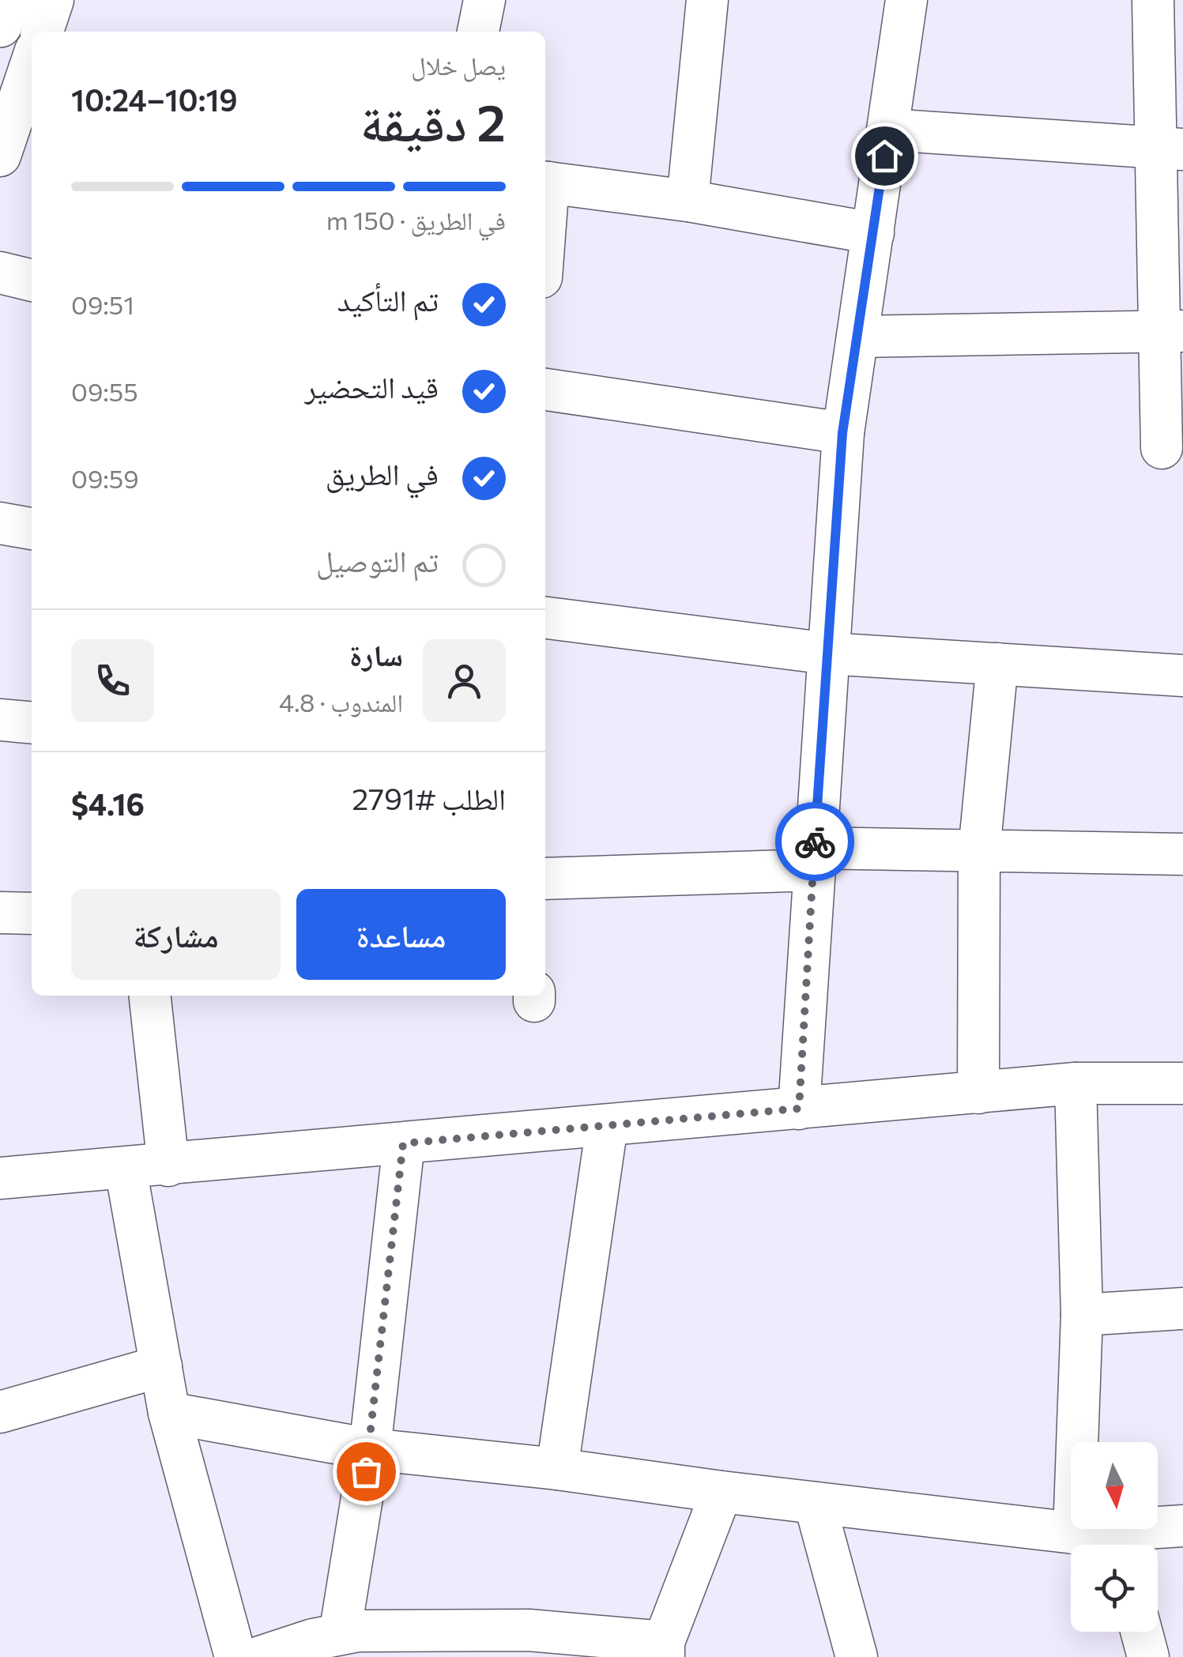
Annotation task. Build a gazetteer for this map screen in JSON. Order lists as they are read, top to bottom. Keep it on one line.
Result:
{"north":"bottom","page":{"heading":["2 دقيقة","يصل خلال","10:19–10:24"],"panel":["سارة","المندوب · 4.8","الطلب #2791","$4.16"],"bar":"في الطريق · 150 m","list":[["تم التأكيد","09:51"],["قيد التحضير","09:55"],["في الطريق","09:59"],"تم التوصيل"],"buttons":["مساعدة","مشاركة"]}}
